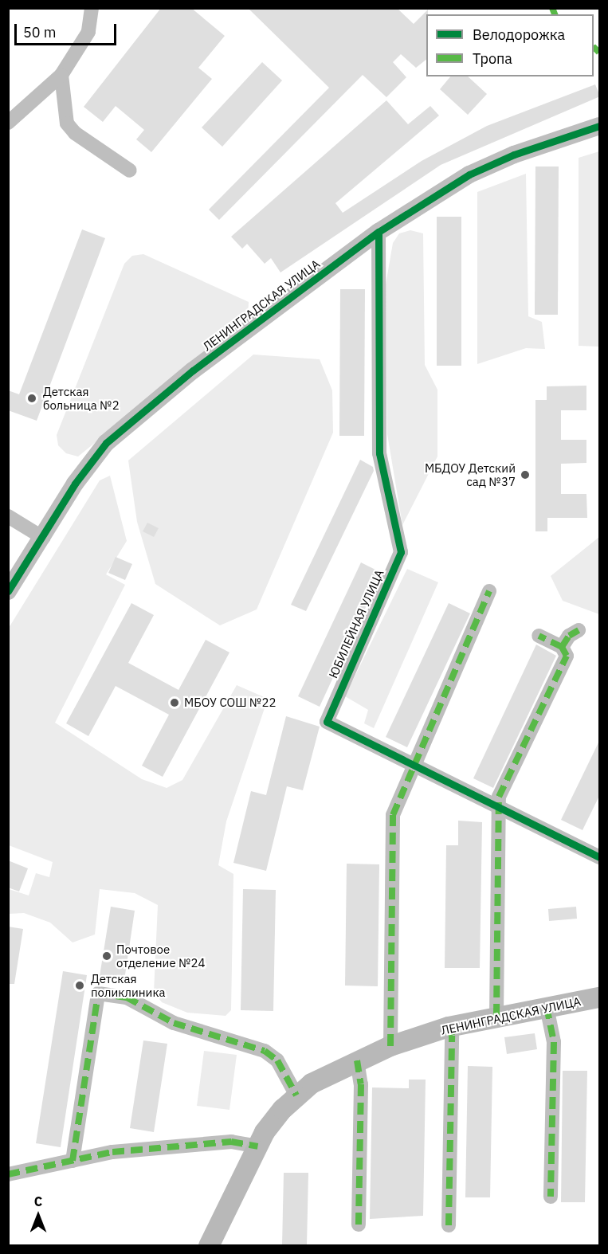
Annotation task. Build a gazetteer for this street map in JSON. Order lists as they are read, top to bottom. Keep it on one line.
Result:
{"streets":{"main road":["ЛЕНИНГРАДСКАЯ УЛИЦА"],"street":["ЮБИЛЕЙНАЯ УЛИЦА"]},"crossings":[["ЛЕНИНГРАДСКАЯ УЛИЦА","ЮБИЛЕЙНАЯ УЛИЦА"]],"places":["Детская больница №2","МБДОУ Детский сад №37","МБОУ СОШ №22","Почтовое отделение №24","Детская поликлиника"],"legend":["Велодорожка","Тропа"],"scale_bar":"50 m","north":"top"}
